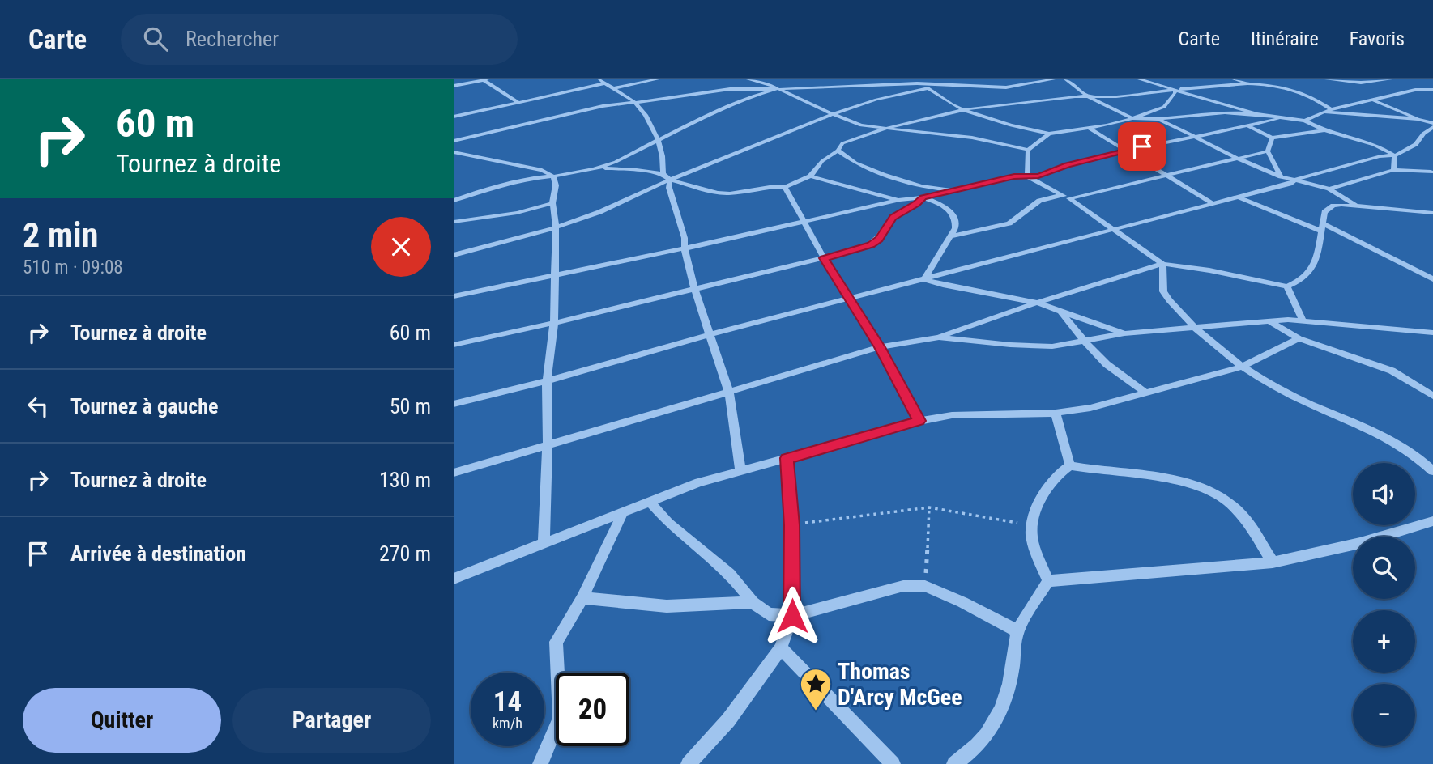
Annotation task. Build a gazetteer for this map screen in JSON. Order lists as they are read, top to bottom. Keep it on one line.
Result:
{"places":{"place":["Thomas D'Arcy McGee"]},"page":{"header":"Carte","search":"Rechercher","nav":["Carte","Itinéraire","Favoris"],"turn":["60 m","Tournez à droite"],"heading":["2 min","510 m · 09:08"],"list":[{"name":"Tournez à droite","value":"60 m"},{"name":"Tournez à gauche","value":"50 m"},{"name":"Tournez à droite","value":"130 m"},{"name":"Arrivée à destination","value":"270 m"}],"map_buttons":["+","−"],"speed":"14 km/h","limit":"20","buttons":["Quitter","Partager"]}}
